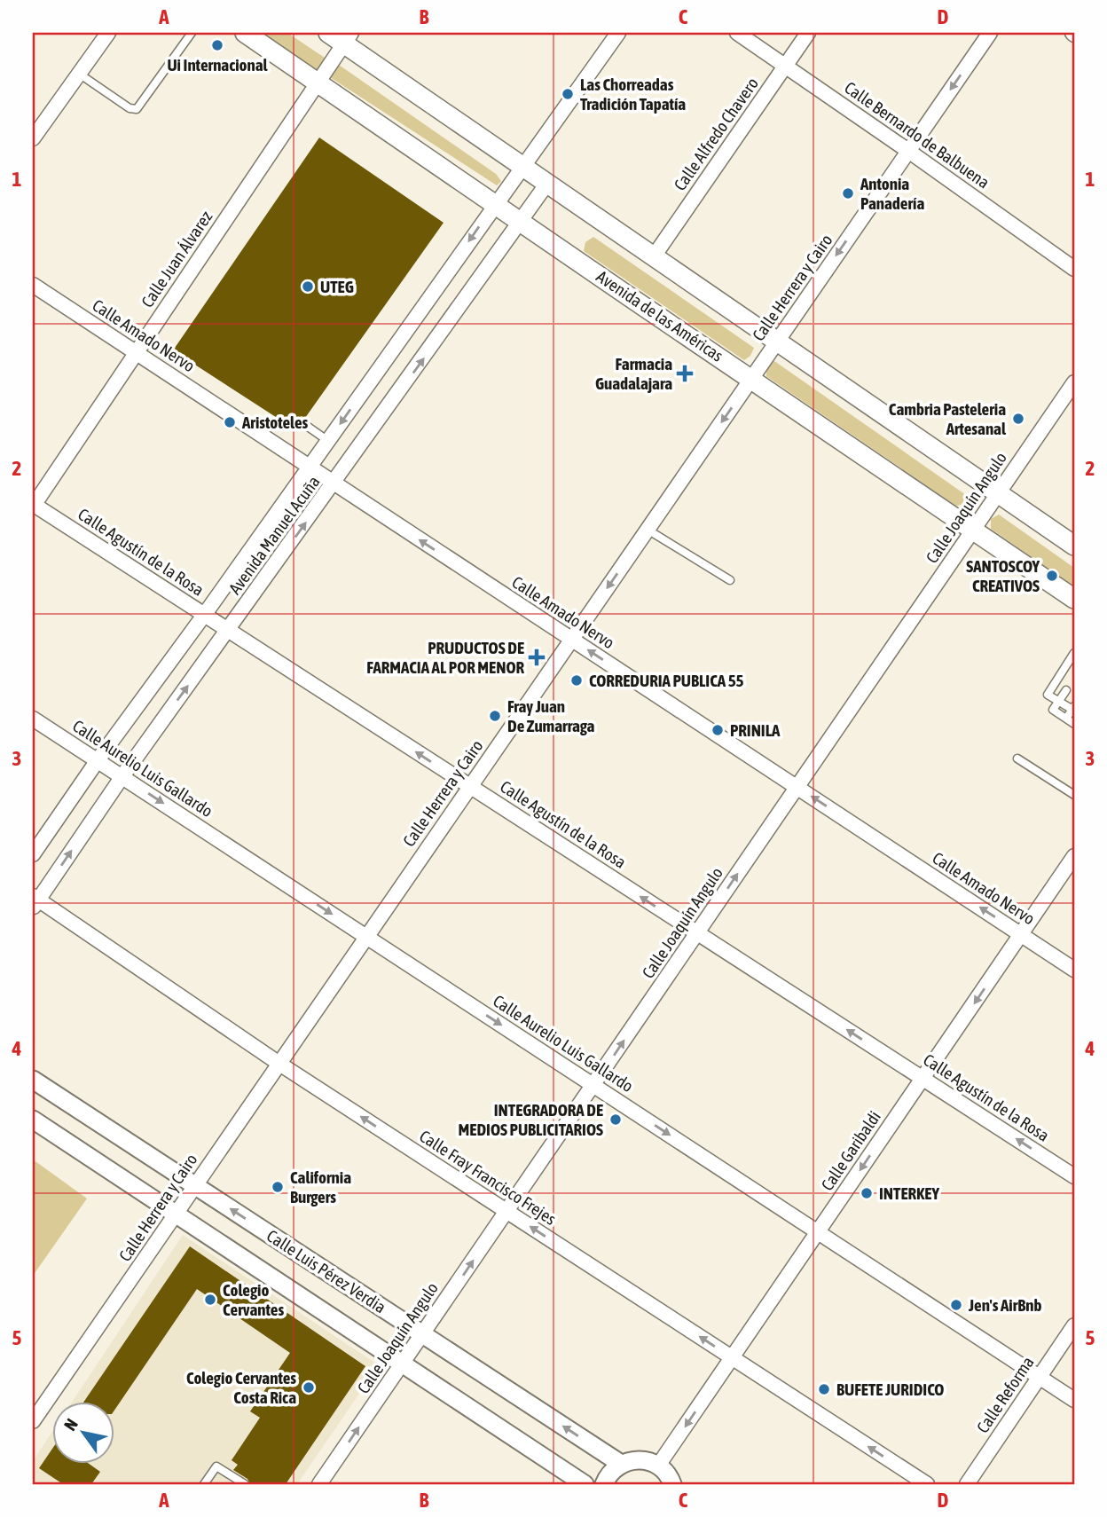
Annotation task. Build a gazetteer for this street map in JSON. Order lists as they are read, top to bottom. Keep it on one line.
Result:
{"streets":{"main road":["Avenida de las Américas"],"street":["Calle Alfredo Chavero","Calle Bernardo de Balbuena","Calle Juan Álvarez","Calle Herrera y Cairo","Calle Amado Nervo","Calle Joaquín Angulo","Avenida Manuel Acuña","Calle Agustín de la Rosa","Calle Aurelio Luis Gallardo","Calle Garibaldi","Calle Fray Francisco Frejes","Calle Luis Pérez Verdia","Calle Reforma"]},"crossings":[["Calle Alfredo Chavero","Calle Bernardo de Balbuena"],["Calle Bernardo de Balbuena","Calle Herrera y Cairo"],["Calle Juan Álvarez","Avenida de las Américas"],["Calle Juan Álvarez","Calle Amado Nervo"],["Calle Juan Álvarez","Calle Agustín de la Rosa"],["Calle Herrera y Cairo","Avenida de las Américas"],["Calle Herrera y Cairo","Calle Amado Nervo"],["Calle Herrera y Cairo","Calle Agustín de la Rosa"],["Calle Herrera y Cairo","Calle Aurelio Luis Gallardo"],["Calle Herrera y Cairo","Calle Fray Francisco Frejes"],["Calle Herrera y Cairo","Calle Luis Pérez Verdia"],["Avenida de las Américas","Calle Joaquín Angulo"],["Avenida de las Américas","Avenida Manuel Acuña"],["Calle Amado Nervo","Calle Joaquín Angulo"],["Calle Amado Nervo","Avenida Manuel Acuña"],["Calle Amado Nervo","Calle Garibaldi"],["Calle Joaquín Angulo","Calle Agustín de la Rosa"],["Calle Joaquín Angulo","Calle Aurelio Luis Gallardo"],["Calle Joaquín Angulo","Calle Fray Francisco Frejes"],["Calle Joaquín Angulo","Calle Luis Pérez Verdia"],["Avenida Manuel Acuña","Calle Agustín de la Rosa"],["Avenida Manuel Acuña","Calle Aurelio Luis Gallardo"],["Avenida Manuel Acuña","Calle Fray Francisco Frejes"],["Calle Agustín de la Rosa","Calle Garibaldi"],["Calle Aurelio Luis Gallardo","Calle Garibaldi"],["Calle Aurelio Luis Gallardo","Calle Reforma"],["Calle Garibaldi","Calle Fray Francisco Frejes"]],"one_way":["Calle Herrera y Cairo","Calle Amado Nervo","Calle Joaquín Angulo","Calle Agustín de la Rosa","Calle Aurelio Luis Gallardo","Calle Garibaldi","Calle Fray Francisco Frejes"],"places":{"other":["Ui Internacional","Las Chorreadas Tradición Tapatía","Antonia Panadería","UTEG","Cambria Pasteleria Artesanal","Aristoteles","SANTOSCOY CREATIVOS","CORREDURIA PUBLICA 55","Fray Juan De Zumarraga","PRINILA","INTEGRADORA DE MEDIOS PUBLICITARIOS","California Burgers","INTERKEY","Colegio Cervantes","Jen's AirBnb","Colegio Cervantes Costa Rica","BUFETE JURIDICO"],"health":["Farmacia Guadalajara","PRUDUCTOS DE FARMACIA AL POR MENOR"]},"north":"top left","grid":{"columns":["A","B","C","D"],"rows":["1","2","3","4","5"]}}
